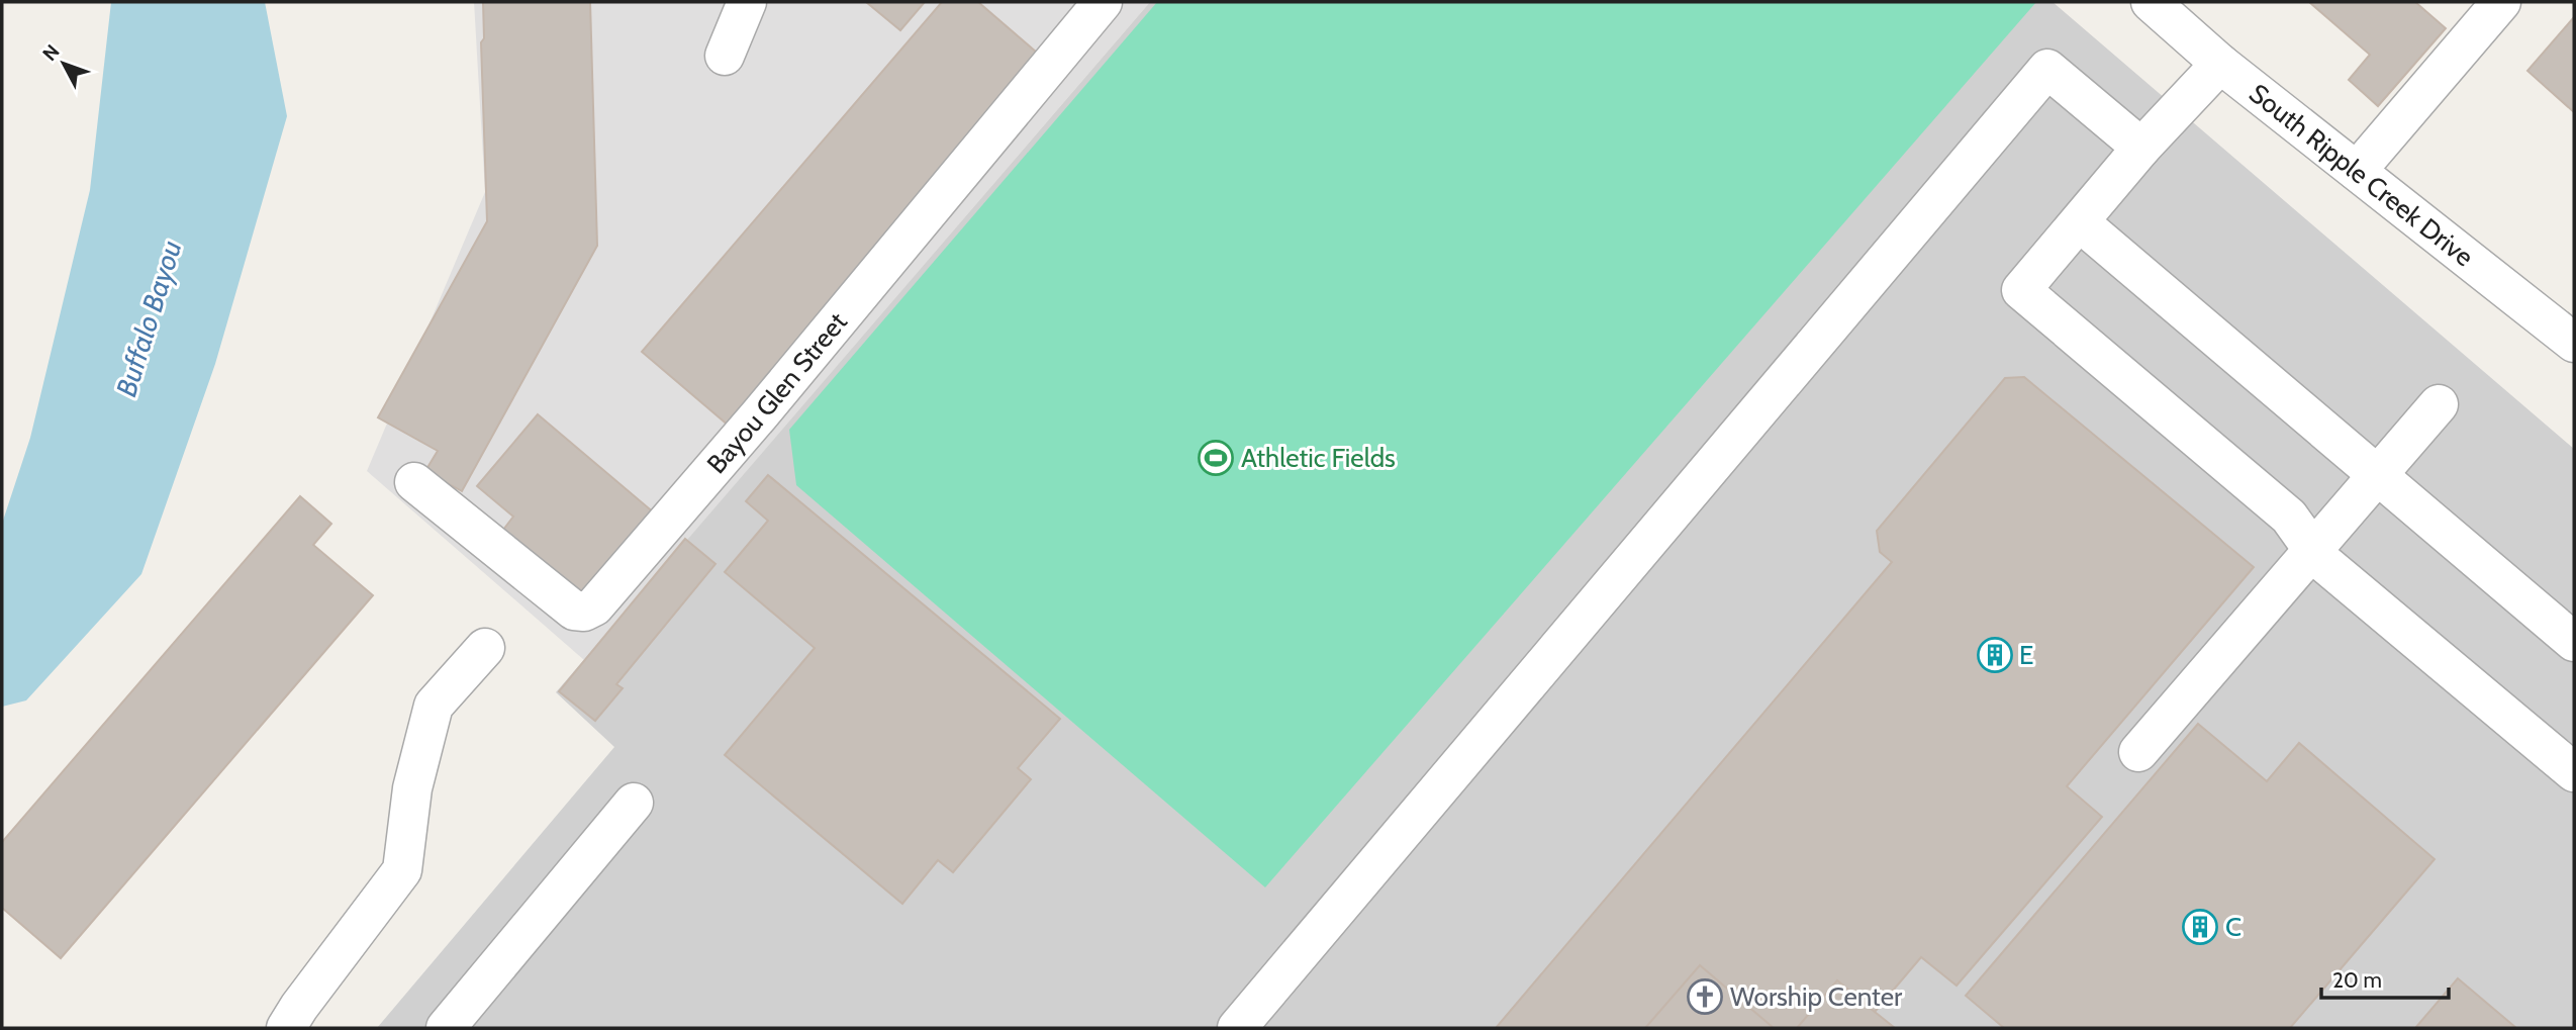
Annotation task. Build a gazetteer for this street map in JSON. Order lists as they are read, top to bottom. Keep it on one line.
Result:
{"streets":{"street":["South Ripple Creek Drive","Bayou Glen Street"]},"water":["Buffalo Bayou"],"places":{"sports":["Athletic Fields"],"building":["E","C"],"church":["Worship Center"]},"scale_bar":"20 m","north":"top left"}
